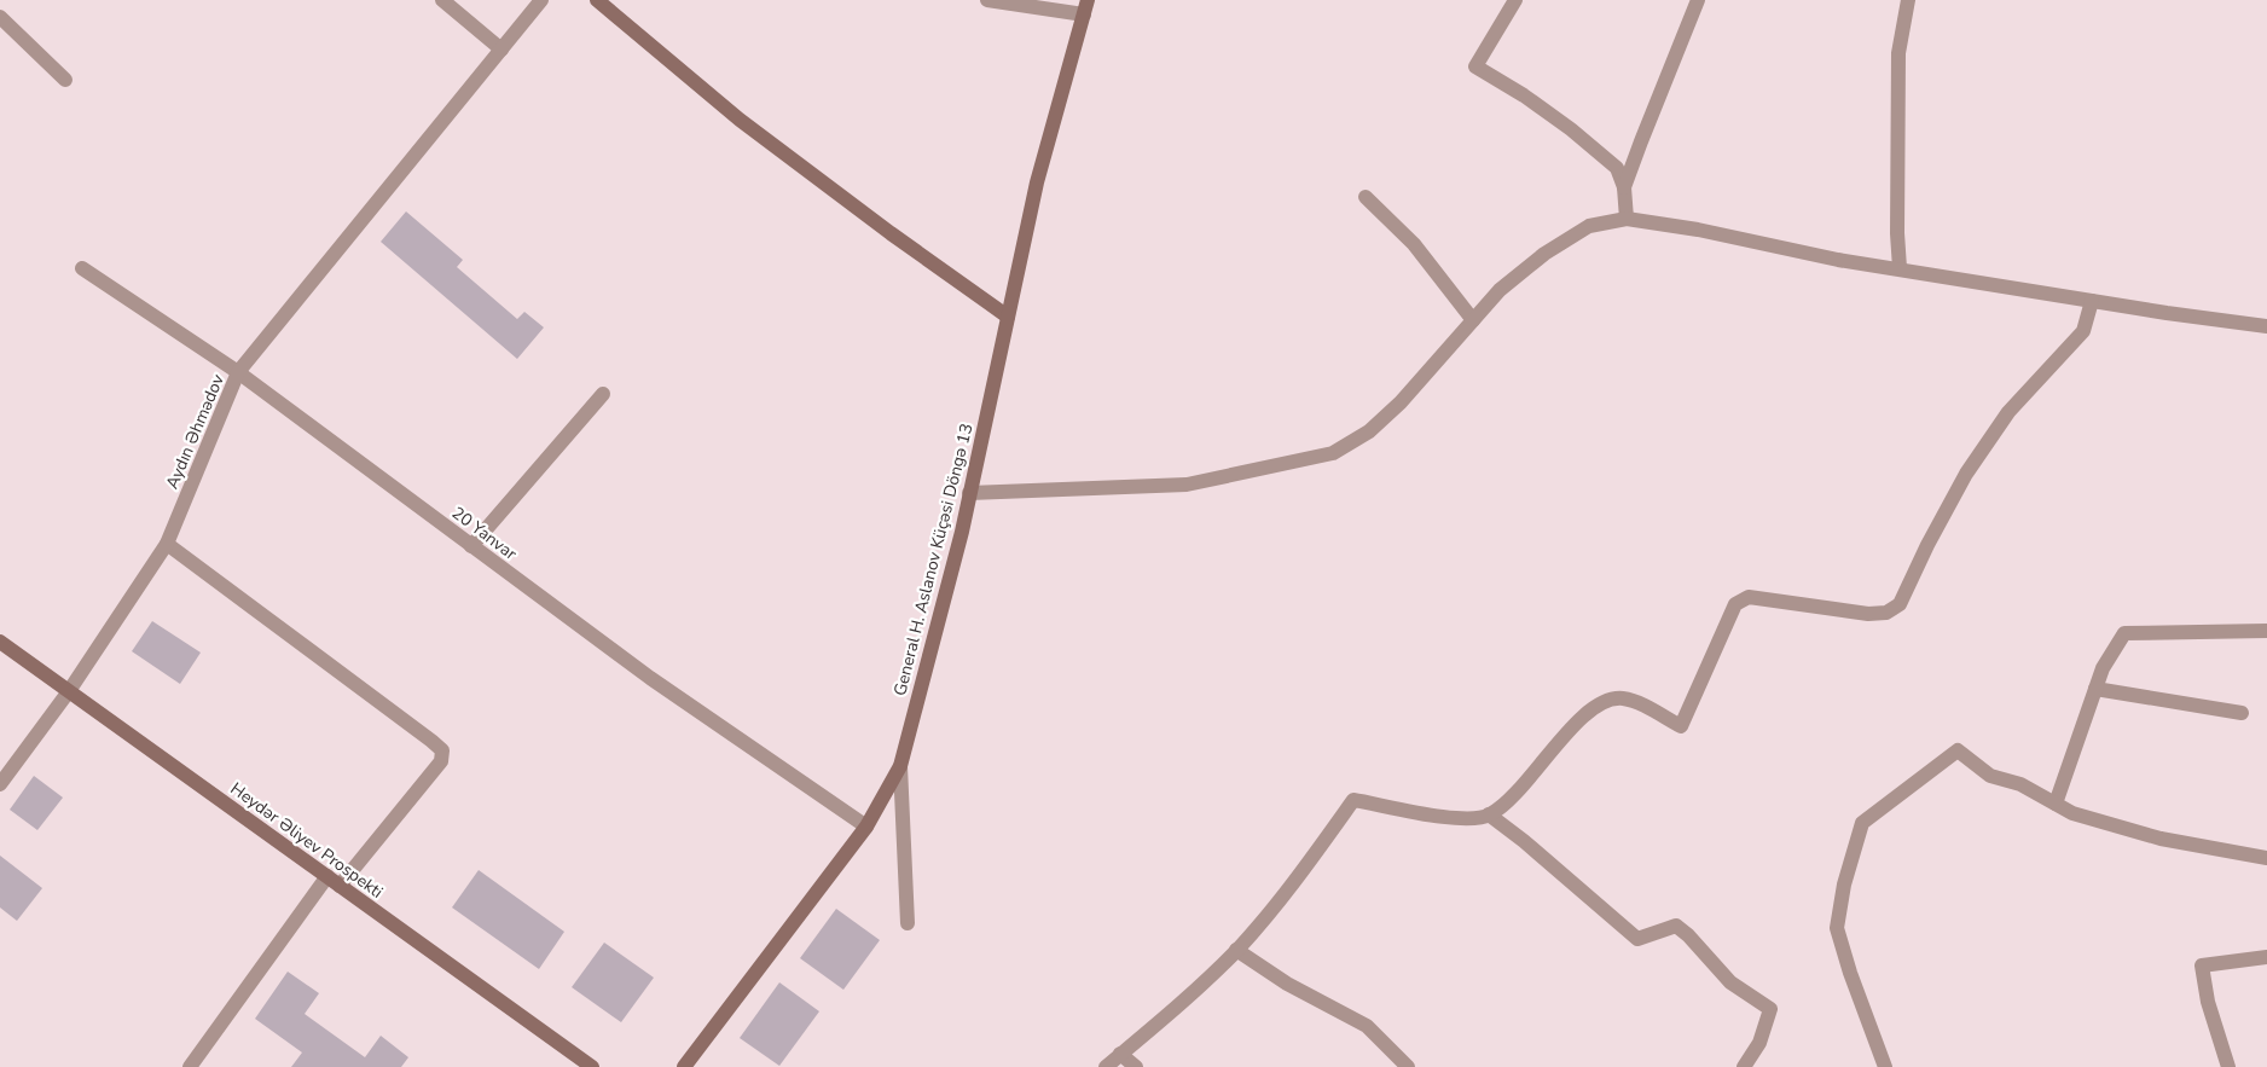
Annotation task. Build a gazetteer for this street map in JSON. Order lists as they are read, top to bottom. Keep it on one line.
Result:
{"streets":{"main road":["General H. Aslanov Küçəsi Döngə 13","Heydər Əliyev Prospekti"],"street":["Aydın Əhmədov","20 Yanvar"]},"crossings":[["Aydın Əhmədov","20 Yanvar"],["Aydın Əhmədov","Heydər Əliyev Prospekti"],["20 Yanvar","General H. Aslanov Küçəsi Döngə 13"]]}
